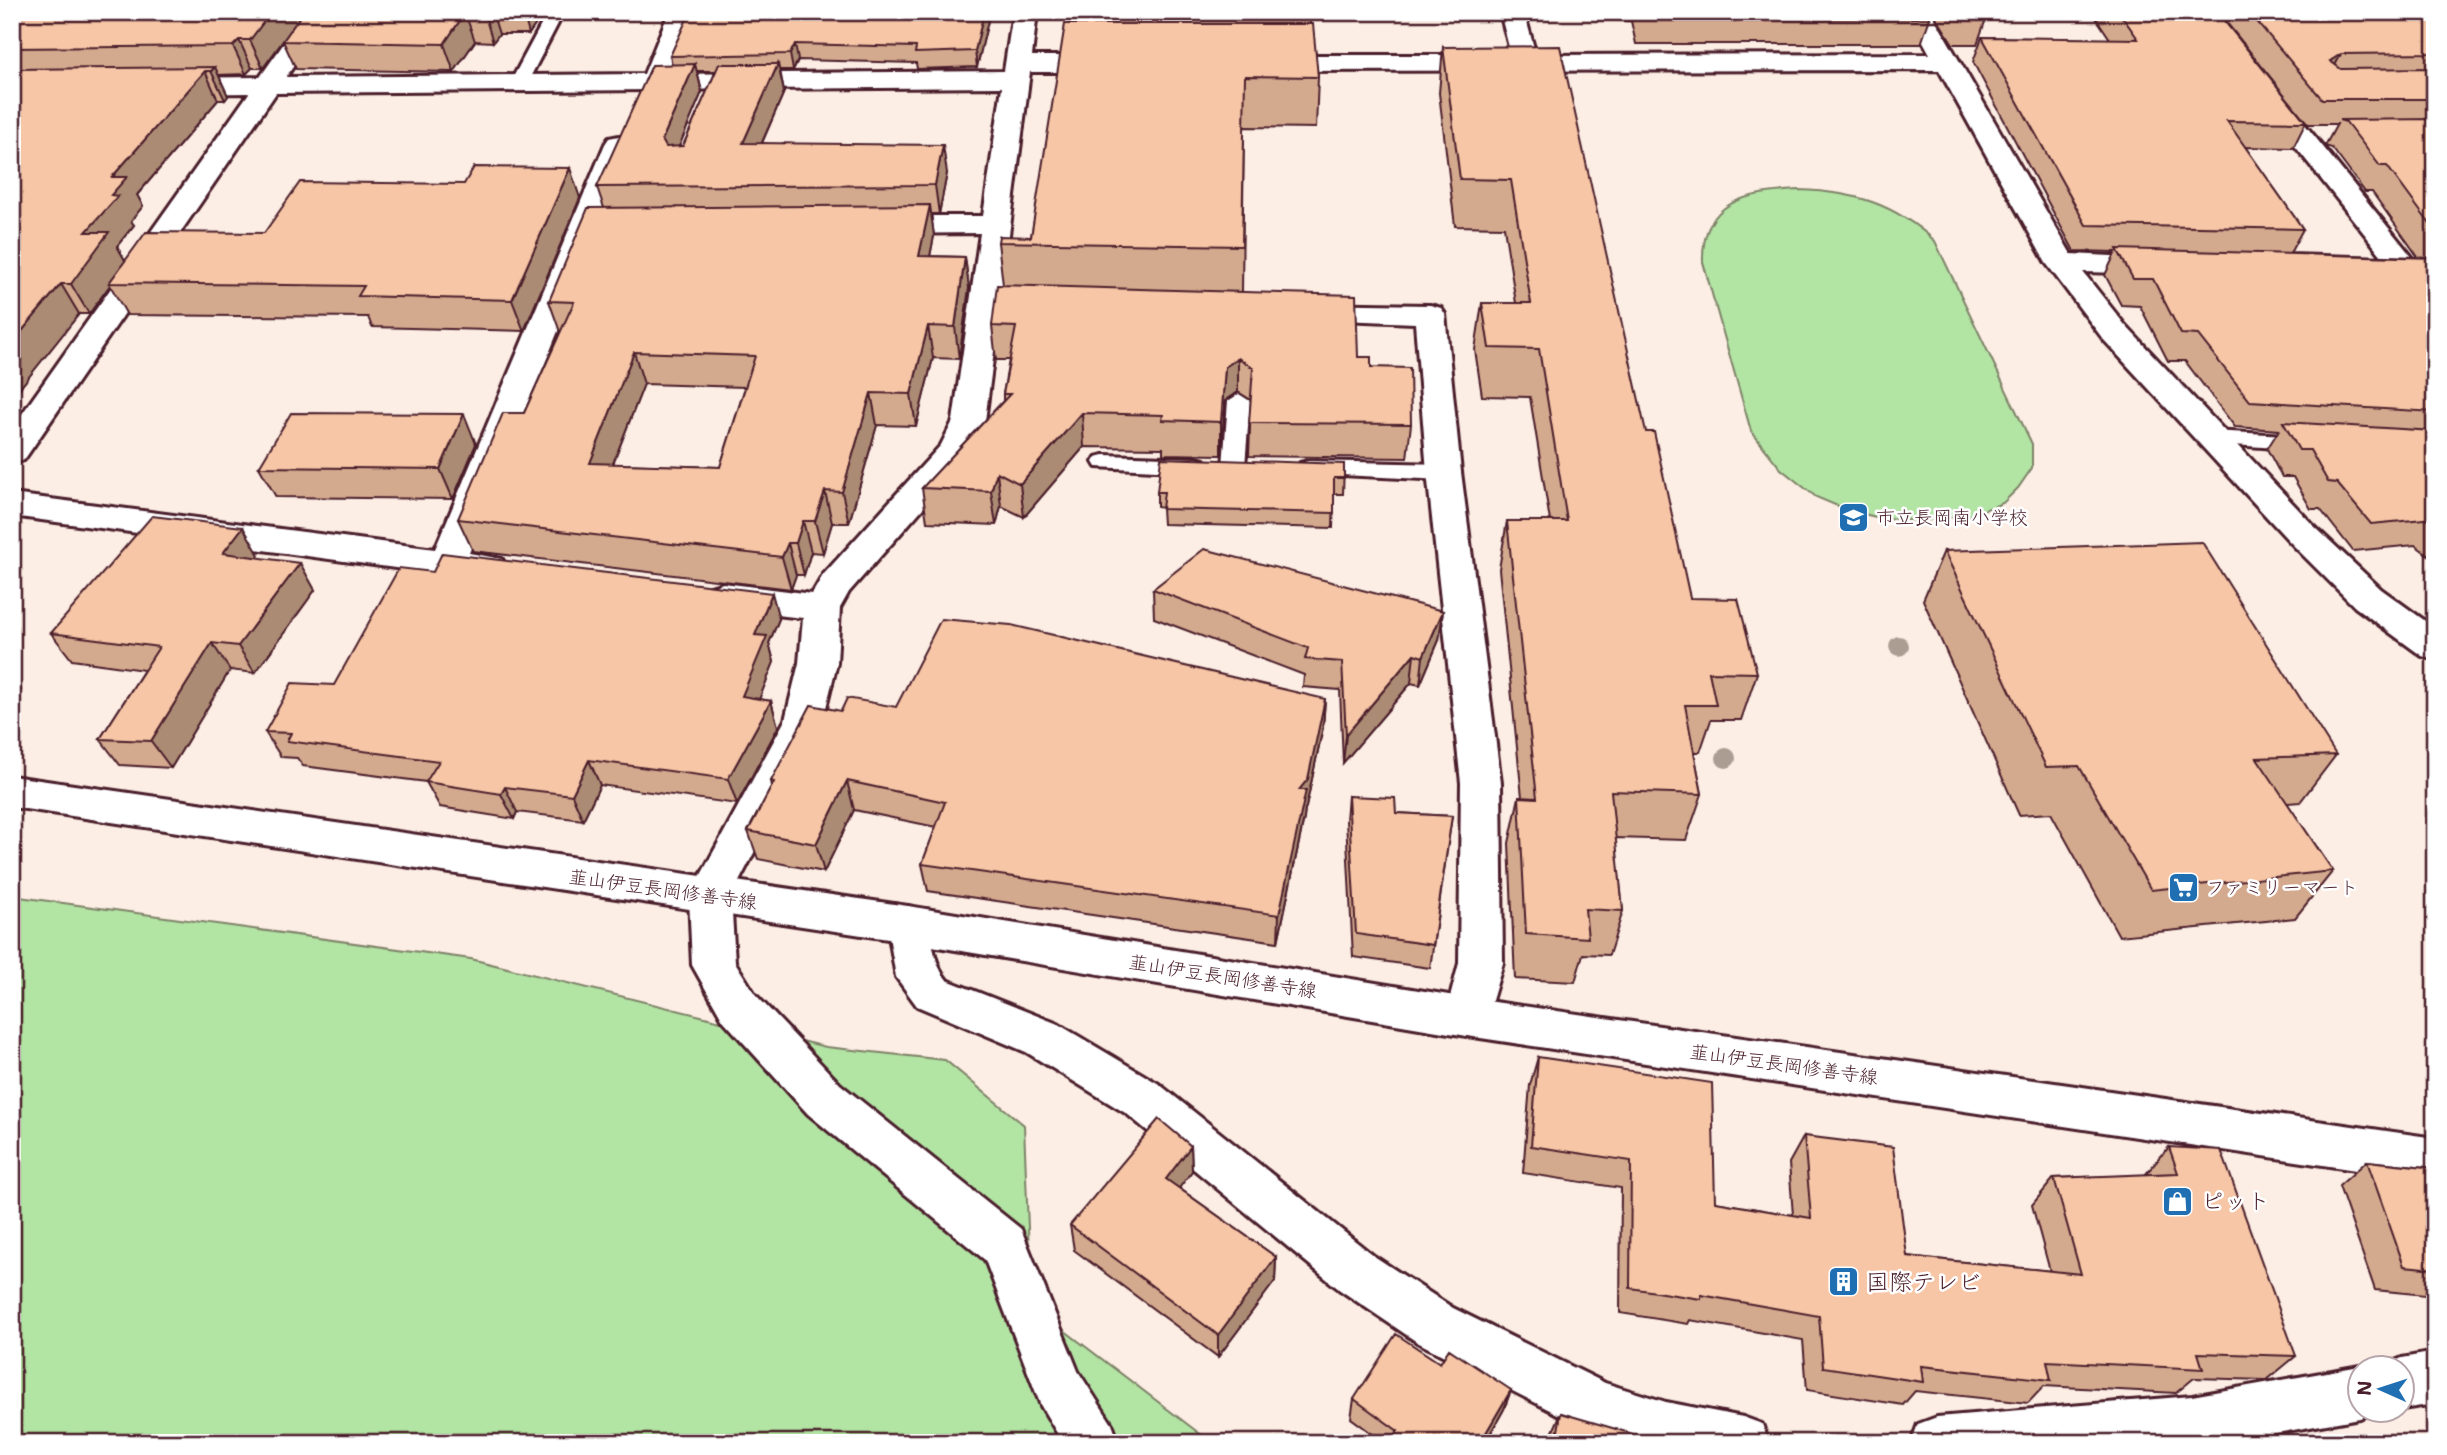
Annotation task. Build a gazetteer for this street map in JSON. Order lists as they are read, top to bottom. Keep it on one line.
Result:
{"streets":{"street":["韮山伊豆長岡修善寺線"]},"places":{"school or university":["市立長岡南小学校"],"supermarket":["ファミリーマート"],"shop":["ピット"],"building":["国際テレビ"]},"north":"left"}
